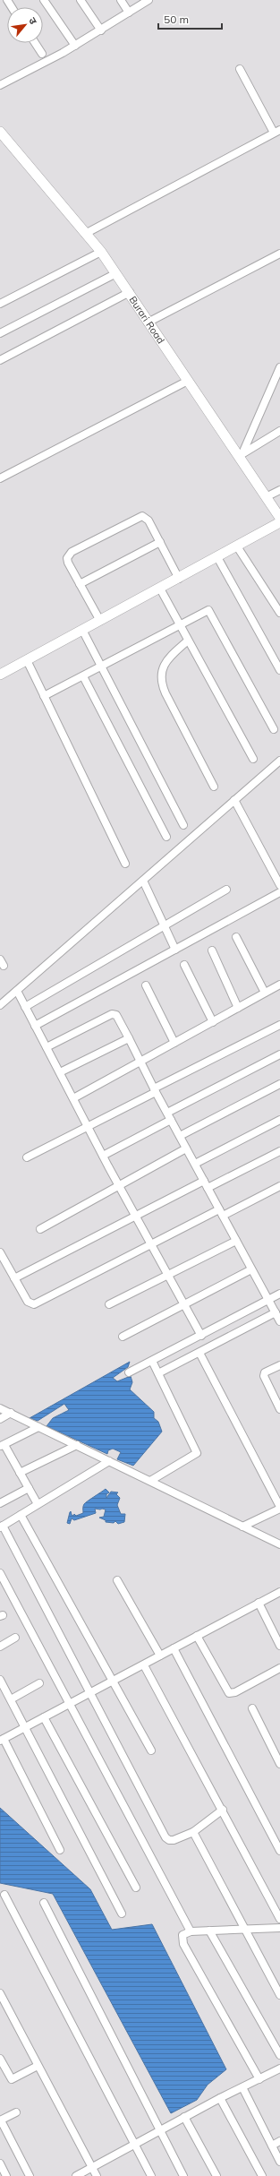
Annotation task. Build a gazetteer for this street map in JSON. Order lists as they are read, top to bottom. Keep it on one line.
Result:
{"streets":{"main road":["Burari Road"]},"scale_bar":"50 m","north":"top right"}
